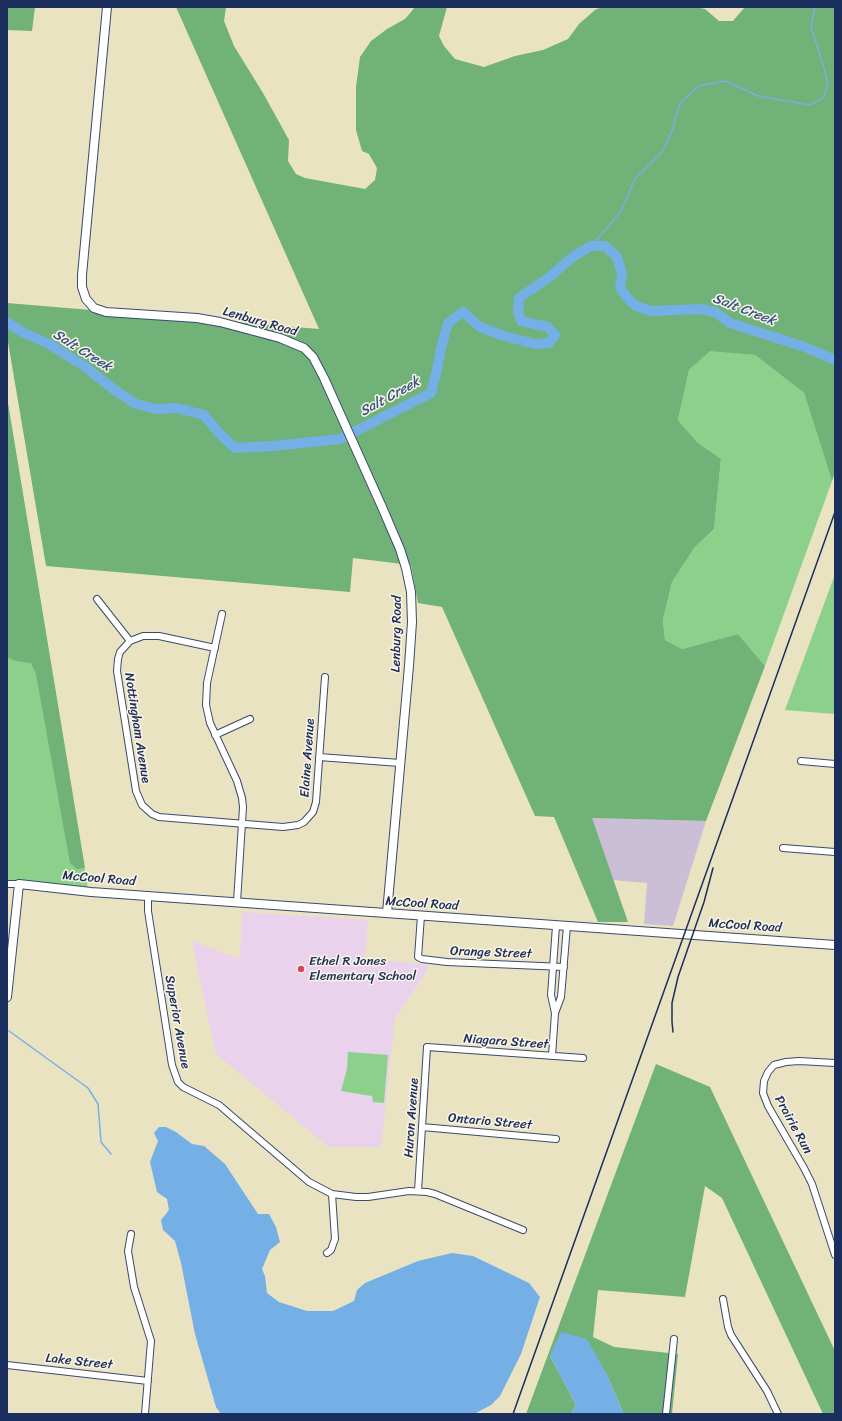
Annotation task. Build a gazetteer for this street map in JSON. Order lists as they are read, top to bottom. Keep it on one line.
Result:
{"streets":{"street":["Lenburg Road","Nottingham Avenue","Elaine Avenue","McCool Road","Orange Street","Superior Avenue","Niagara Street","Huron Avenue","Ontario Street","Prairie Run","Lake Street"]},"crossings":[["Lenburg Road","McCool Road"],["Nottingham Avenue","Elaine Avenue"],["McCool Road","Orange Street"],["McCool Road","Superior Avenue"],["Niagara Street","Huron Avenue"],["Huron Avenue","Ontario Street"]],"water":["Salt Creek"],"places":["Ethel R Jones Elementary School"]}
